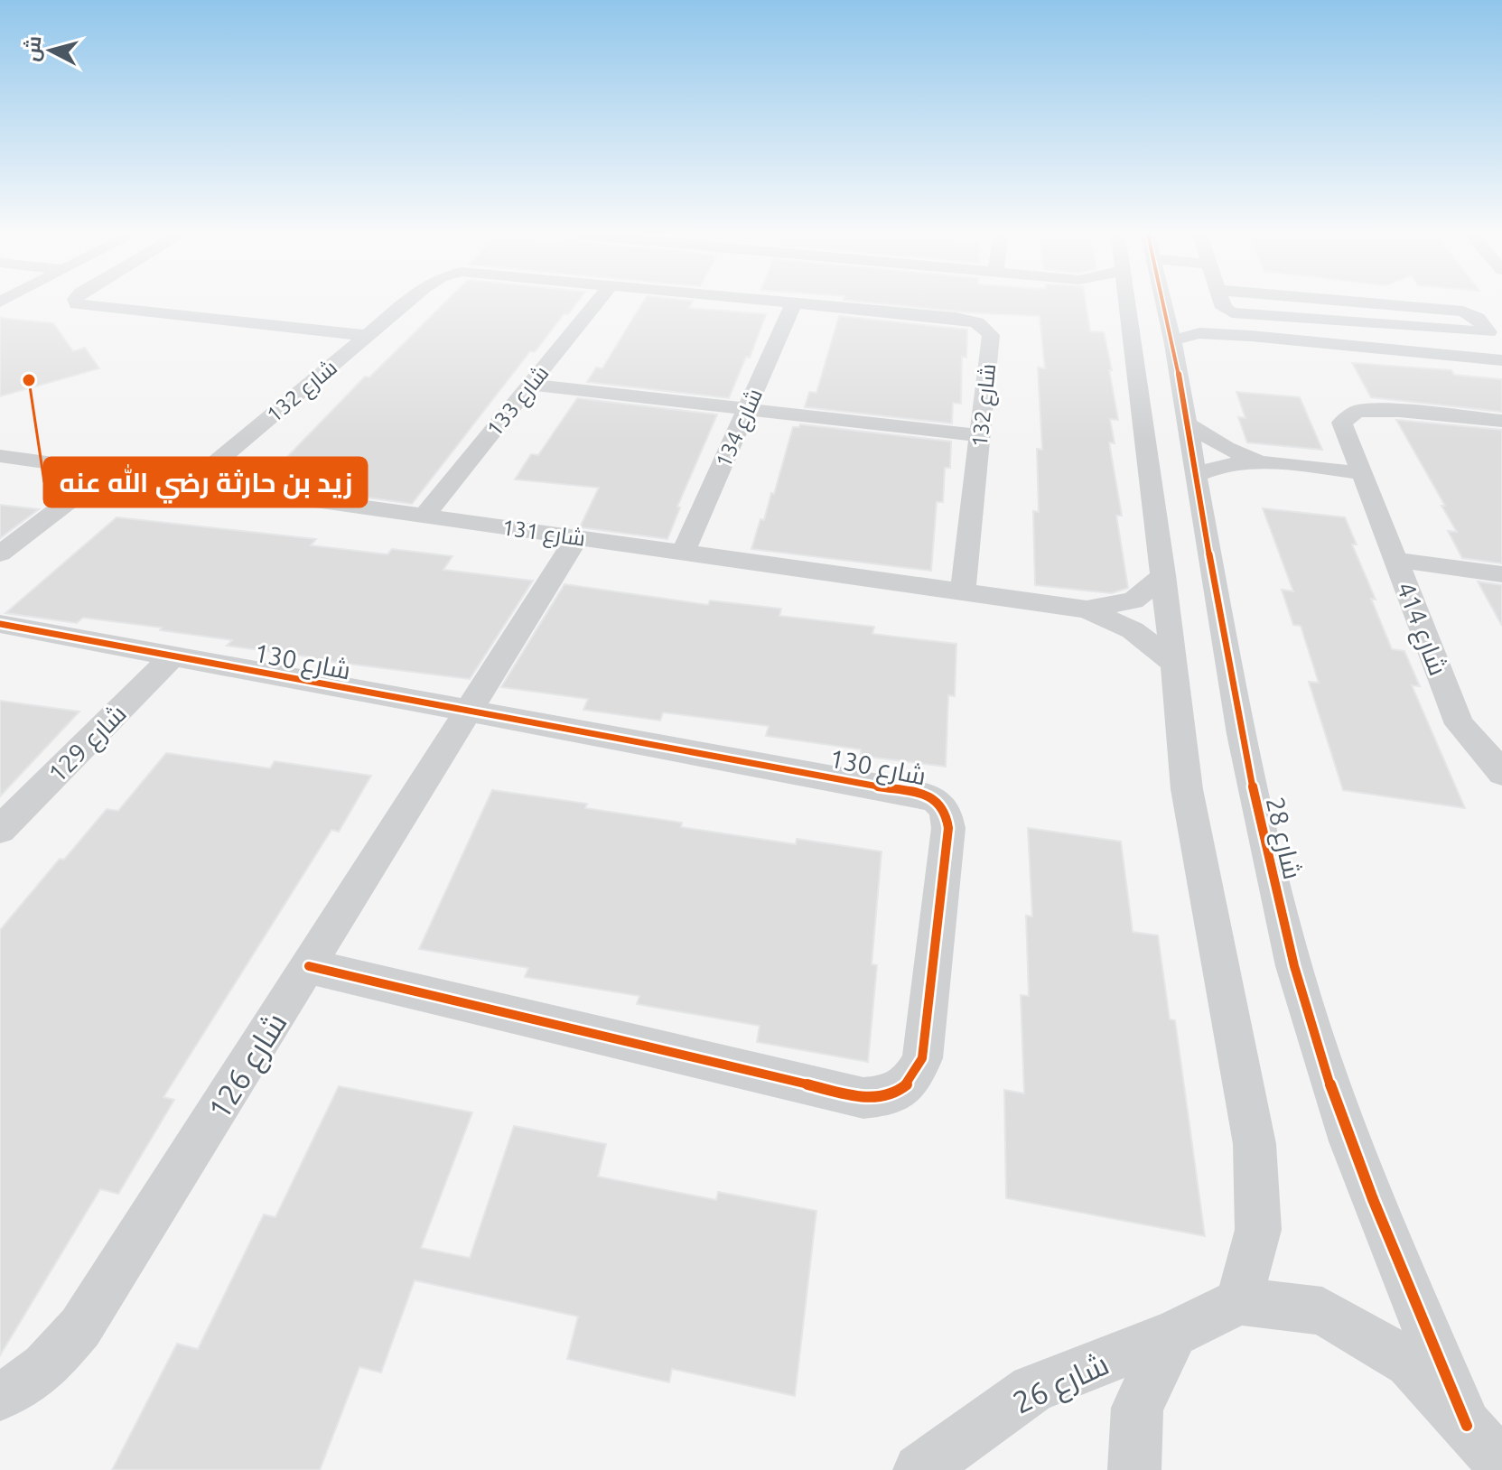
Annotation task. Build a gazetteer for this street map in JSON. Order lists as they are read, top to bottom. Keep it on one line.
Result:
{"streets":{"street":["شارع 132","شارع 133","شارع 134","شارع 131","شارع 414","شارع 130","شارع 129","شارع 28","شارع 126","شارع 26"]},"crossings":[["شارع 132","شارع 131"],["شارع 133","شارع 131"],["شارع 134","شارع 131"],["شارع 131","شارع 28"],["شارع 131","شارع 126"],["شارع 130","شارع 129"],["شارع 130","شارع 126"],["شارع 28","شارع 26"]],"places":["زيد بن حارثة رضي الله عنه"],"north":"left"}
